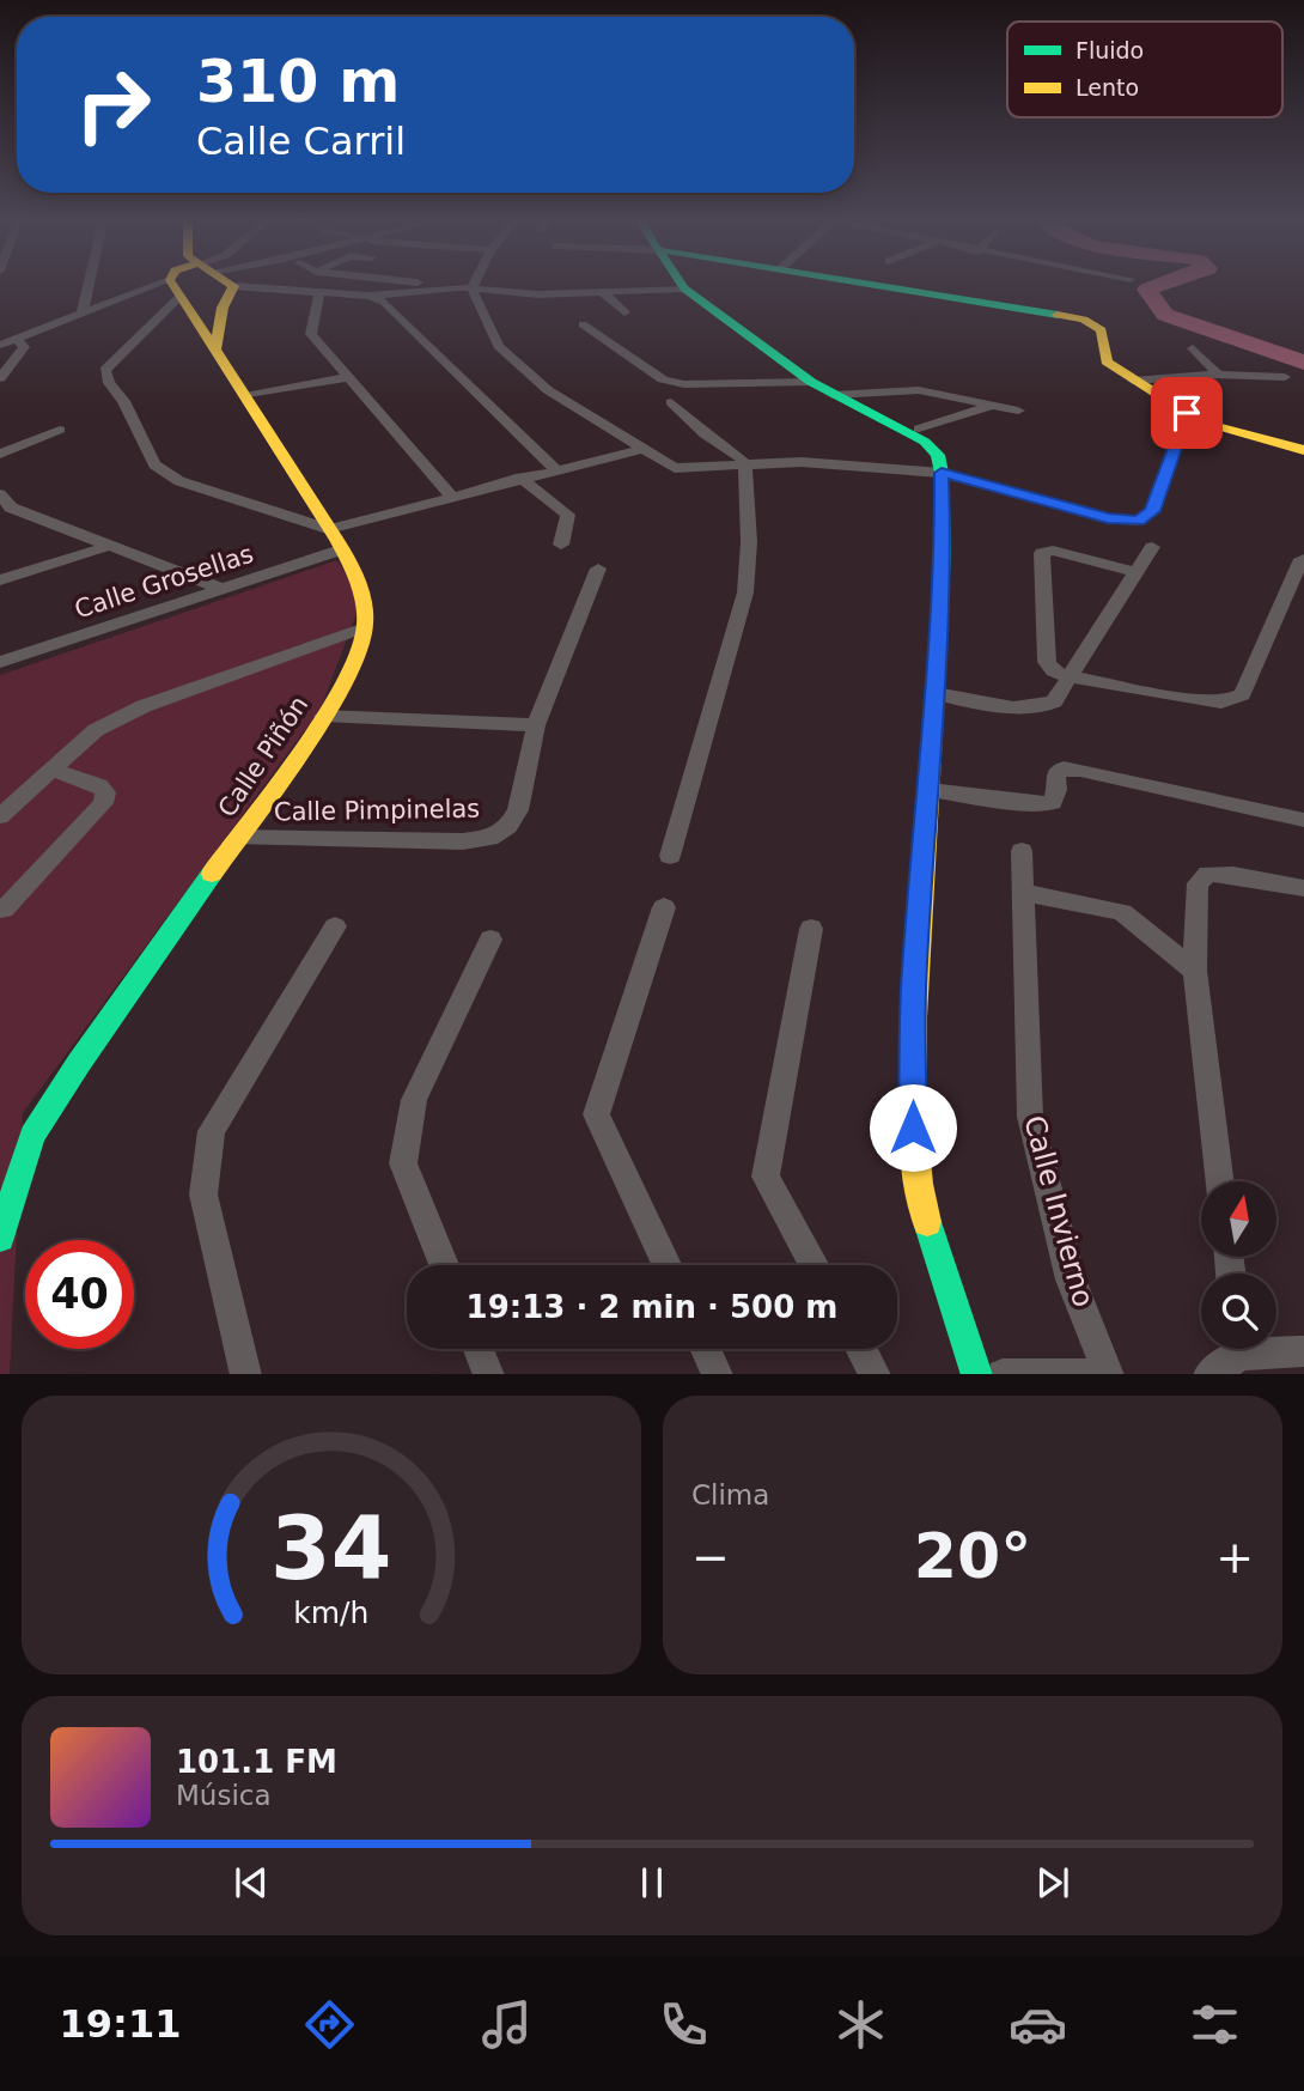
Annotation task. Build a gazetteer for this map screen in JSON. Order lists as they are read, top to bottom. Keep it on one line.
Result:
{"streets":{"street":["Calle Grosellas","Calle Piñón","Calle Pimpinelas","Calle Invierno"]},"crossings":[["Calle Grosellas","Calle Piñón"],["Calle Piñón","Calle Pimpinelas"]],"legend":["Fluido","Lento"],"north":"top","page":{"turn":["310 m","Calle Carril"],"limit":"40","trip":"19:13 · 2 min · 500 m","tile":"Clima","heat":["−","20°","+"],"song":["101.1 FM","Música"],"tabs":"19:11","gauge":["34","km/h"]}}
